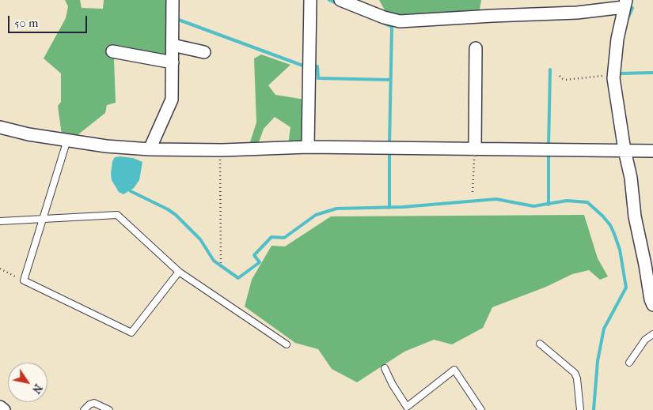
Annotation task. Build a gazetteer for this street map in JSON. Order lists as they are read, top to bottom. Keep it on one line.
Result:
{"scale_bar":"50 m","north":"bottom right"}
